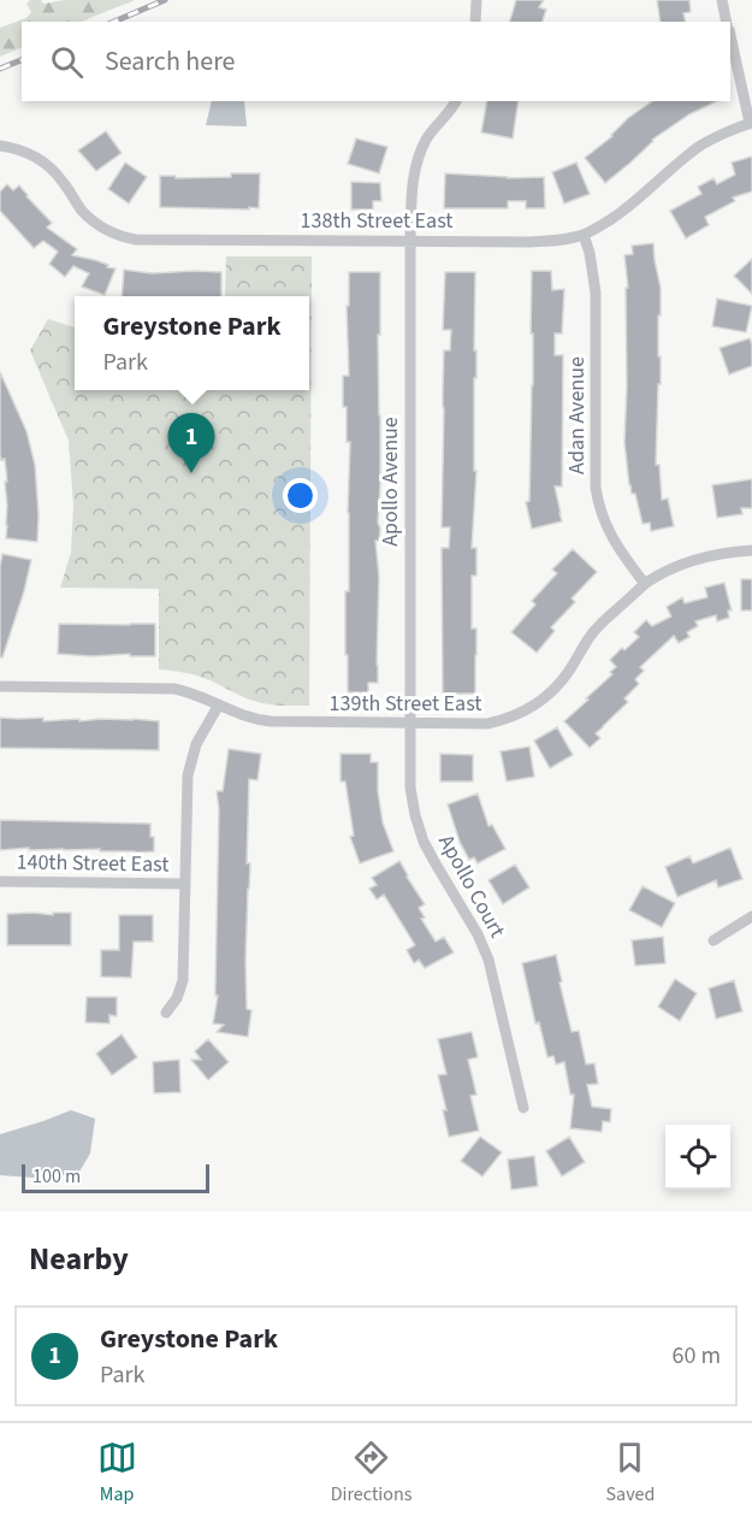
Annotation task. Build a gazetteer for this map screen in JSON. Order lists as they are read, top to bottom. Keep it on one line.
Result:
{"streets":{"street":["138th Street East","Adan Avenue","Apollo Avenue","139th Street East","140th Street East","Apollo Court"]},"crossings":[["138th Street East","Adan Avenue"],["138th Street East","Apollo Avenue"],["Adan Avenue","139th Street East"],["Apollo Avenue","139th Street East"],["Apollo Avenue","Apollo Court"],["139th Street East","Apollo Court"]],"scale_bar":"100 m","page":{"search":"Search here","popup":["Greystone Park","Park"],"pins":"1","scale":"100 m","heading":"Nearby","list":[{"mark":"1","name":"Greystone Park","note":"Park","value":"60 m"}],"nav":["Map","Directions","Saved"]}}
